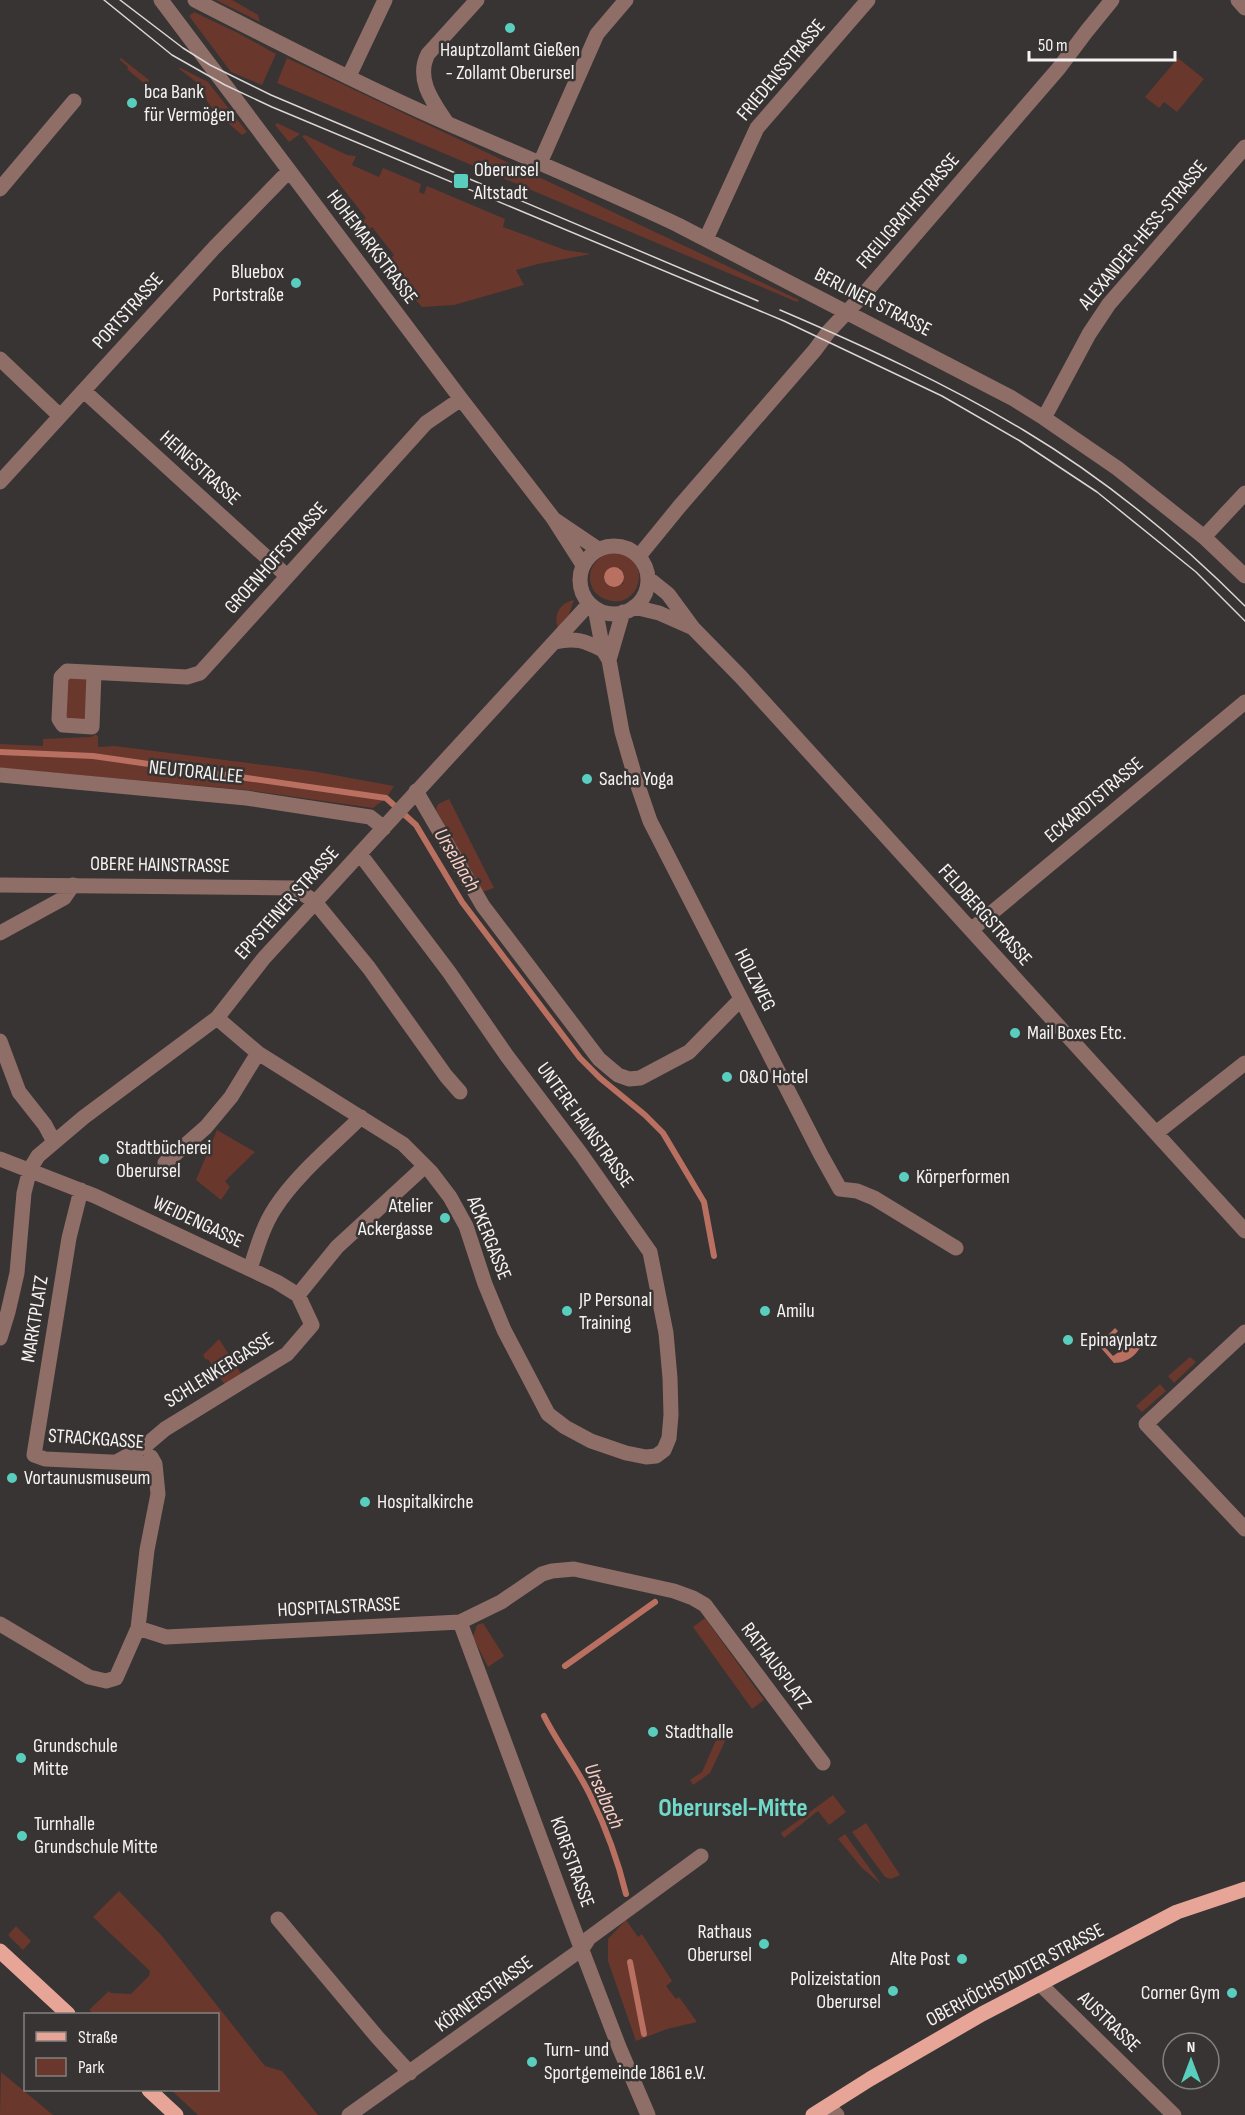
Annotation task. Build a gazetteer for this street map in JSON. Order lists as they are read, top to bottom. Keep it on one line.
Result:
{"streets":{"main road":["OBERHÖCHSTADTER STRASSE"],"street":["FRIEDENSSTRASSE","FREILIGRATHSTRASSE","ALEXANDER-HESS-STRASSE","HOHEMARKSTRASSE","BERLINER STRASSE","PORTSTRASSE","HEINESTRASSE","GROENHOFFSTRASSE","NEUTORALLEE","ECKARDTSTRASSE","OBERE HAINSTRASSE","EPPSTEINER STRASSE","FELDBERGSTRASSE","HOLZWEG","UNTERE HAINSTRASSE","WEIDENGASSE","ACKERGASSE","MARKTPLATZ","SCHLENKERGASSE","STRACKGASSE","HOSPITALSTRASSE","RATHAUSPLATZ","KORFSTRASSE","KÖRNERSTRASSE","AUSTRASSE"]},"crossings":[["FRIEDENSSTRASSE","BERLINER STRASSE"],["FREILIGRATHSTRASSE","BERLINER STRASSE"],["FREILIGRATHSTRASSE","EPPSTEINER STRASSE"],["FREILIGRATHSTRASSE","FELDBERGSTRASSE"],["FREILIGRATHSTRASSE","HOLZWEG"],["ALEXANDER-HESS-STRASSE","BERLINER STRASSE"],["HOHEMARKSTRASSE","PORTSTRASSE"],["HOHEMARKSTRASSE","GROENHOFFSTRASSE"],["PORTSTRASSE","HEINESTRASSE"],["HEINESTRASSE","GROENHOFFSTRASSE"],["NEUTORALLEE","EPPSTEINER STRASSE"],["ECKARDTSTRASSE","FELDBERGSTRASSE"],["OBERE HAINSTRASSE","EPPSTEINER STRASSE"],["EPPSTEINER STRASSE","FELDBERGSTRASSE"],["EPPSTEINER STRASSE","HOLZWEG"],["EPPSTEINER STRASSE","UNTERE HAINSTRASSE"],["EPPSTEINER STRASSE","WEIDENGASSE"],["EPPSTEINER STRASSE","ACKERGASSE"],["EPPSTEINER STRASSE","MARKTPLATZ"],["FELDBERGSTRASSE","HOLZWEG"],["UNTERE HAINSTRASSE","ACKERGASSE"],["WEIDENGASSE","ACKERGASSE"],["WEIDENGASSE","MARKTPLATZ"],["WEIDENGASSE","SCHLENKERGASSE"],["MARKTPLATZ","STRACKGASSE"],["SCHLENKERGASSE","STRACKGASSE"],["HOSPITALSTRASSE","RATHAUSPLATZ"],["HOSPITALSTRASSE","KORFSTRASSE"],["KORFSTRASSE","KÖRNERSTRASSE"],["OBERHÖCHSTADTER STRASSE","AUSTRASSE"]],"districts":["Oberursel-Mitte"],"water":["Urselbach"],"places":{"other":["Hauptzollamt Gießen - Zollamt Oberursel","bca Bank für Vermögen","Bluebox Portstraße","Sacha Yoga","Mail Boxes Etc.","O&O Hotel","Stadtbücherei Oberursel","Körperformen","Atelier Ackergasse","JP Personal Training","Amilu","Epinayplatz","Vortaunusmuseum","Hospitalkirche","Stadthalle","Grundschule Mitte","Turnhalle Grundschule Mitte","Rathaus Oberursel","Alte Post","Polizeistation Oberursel","Corner Gym","Turn- und Sportgemeinde 1861 e.V."],"transit":["Oberursel Altstadt"]},"legend":["Straße","Park"],"scale_bar":"50 m","north":"top"}
